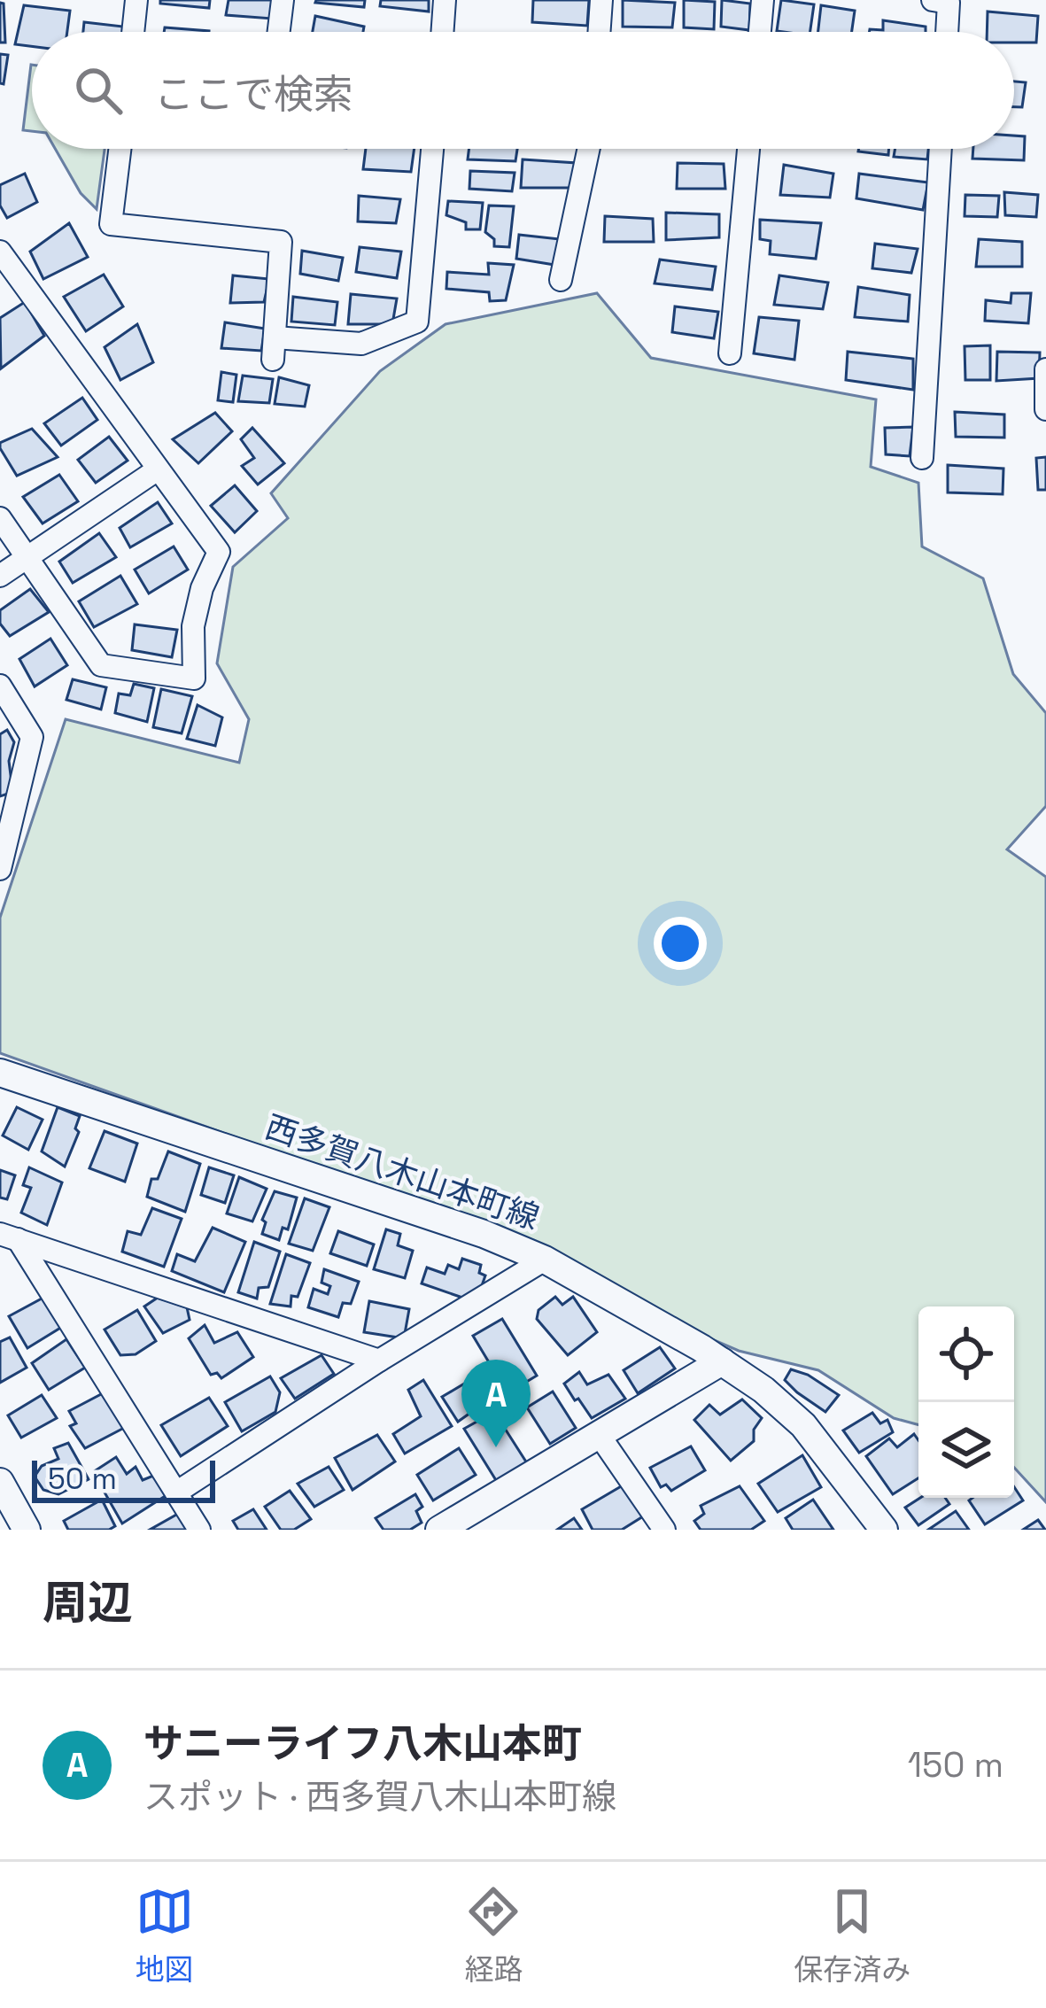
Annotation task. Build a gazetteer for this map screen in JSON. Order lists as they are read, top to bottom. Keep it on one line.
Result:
{"streets":{"street":["西多賀八木山本町線"]},"scale_bar":"50 m","page":{"search":"ここで検索","pins":"A","scale":"50 m","heading":"周辺","list":[{"mark":"A","name":"サニーライフ八木山本町","note":"スポット · 西多賀八木山本町線","value":"150 m"}],"nav":["地図","経路","保存済み"]}}
